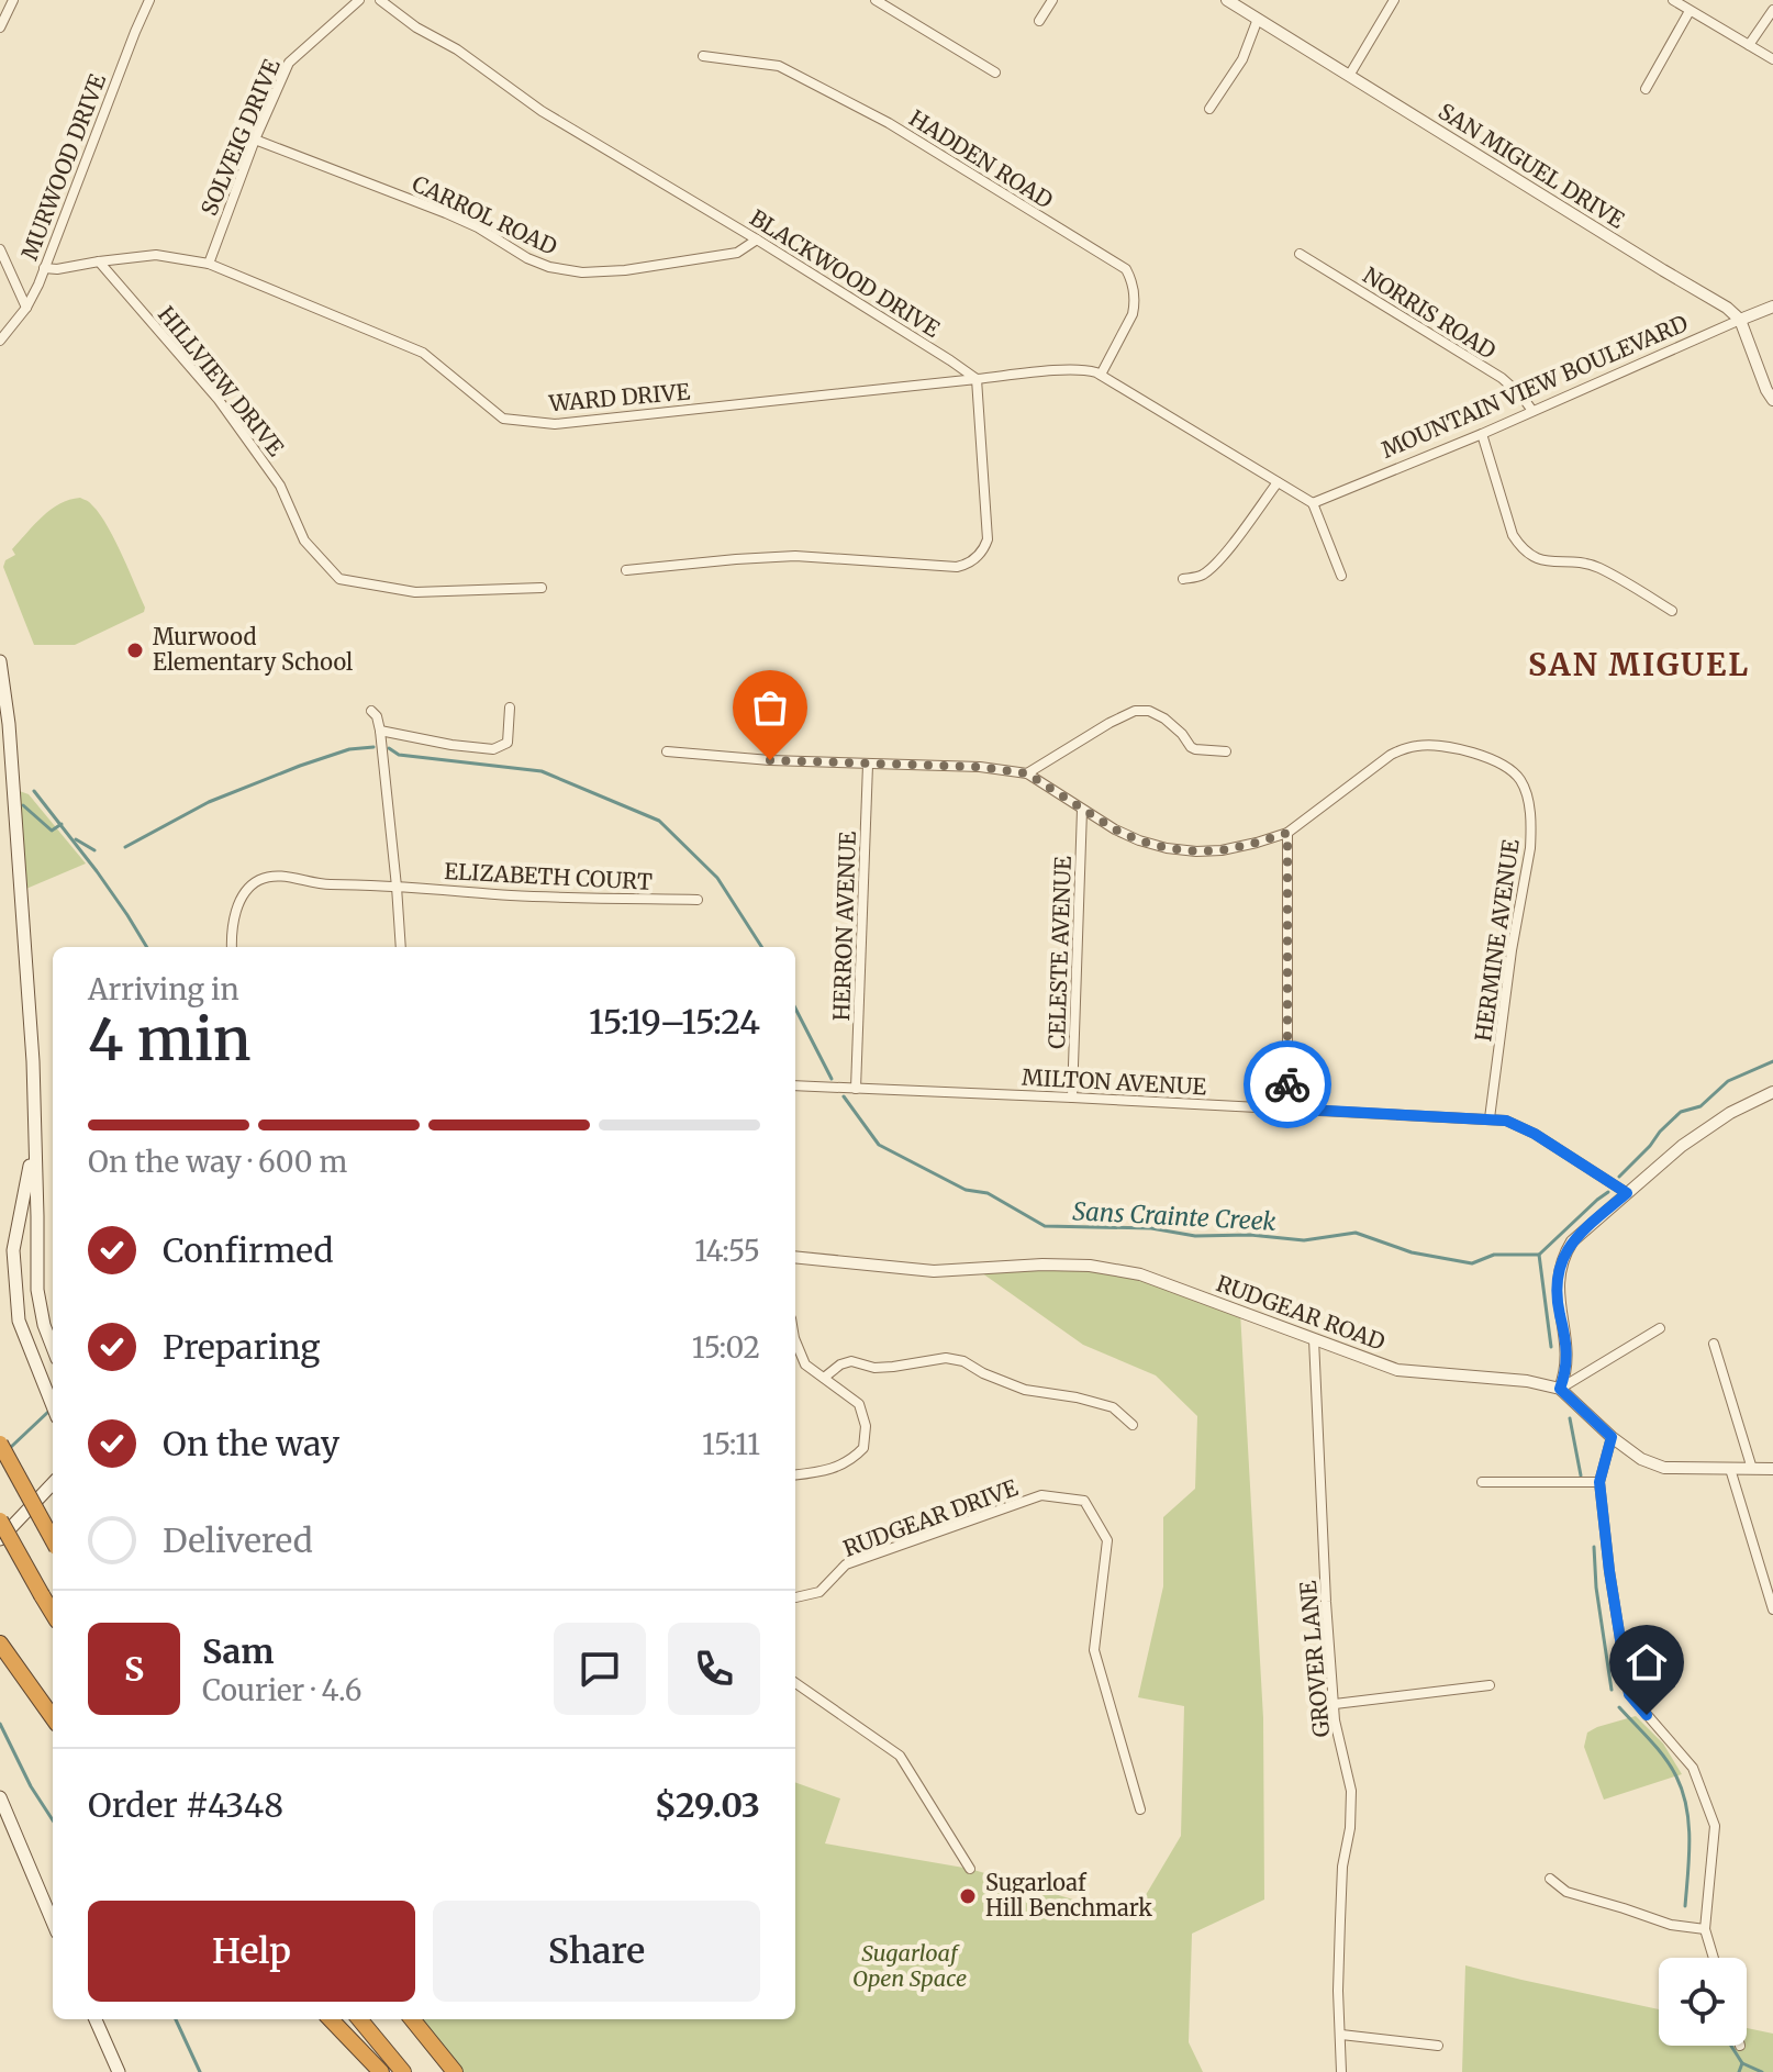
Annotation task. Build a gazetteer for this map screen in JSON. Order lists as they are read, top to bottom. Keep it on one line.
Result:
{"streets":{"street":["SOLVEIG DRIVE","HADDEN ROAD","SAN MIGUEL DRIVE","MURWOOD DRIVE","CARROL ROAD","BLACKWOOD DRIVE","NORRIS ROAD","HILLVIEW DRIVE","MOUNTAIN VIEW BOULEVARD","WARD DRIVE","ELIZABETH COURT","HERRON AVENUE","HERMINE AVENUE","CELESTE AVENUE","MILTON AVENUE","RUDGEAR ROAD","RUDGEAR DRIVE","GROVER LANE"]},"crossings":[["SOLVEIG DRIVE","CARROL ROAD"],["SOLVEIG DRIVE","WARD DRIVE"],["SAN MIGUEL DRIVE","MOUNTAIN VIEW BOULEVARD"],["MURWOOD DRIVE","WARD DRIVE"],["CARROL ROAD","BLACKWOOD DRIVE"],["BLACKWOOD DRIVE","WARD DRIVE"],["NORRIS ROAD","MOUNTAIN VIEW BOULEVARD"],["HILLVIEW DRIVE","WARD DRIVE"],["HERRON AVENUE","MILTON AVENUE"],["HERMINE AVENUE","CELESTE AVENUE"],["HERMINE AVENUE","MILTON AVENUE"],["CELESTE AVENUE","MILTON AVENUE"],["RUDGEAR ROAD","GROVER LANE"]],"districts":["SAN MIGUEL"],"water":["Sans Crainte Creek"],"parks":["Sugarloaf Open Space"],"places":["Murwood Elementary School","Sugarloaf Hill Benchmark"],"page":{"heading":["4 min","Arriving in","15:19–15:24"],"panel":["Sam","Courier · 4.6","Order #4348","$29.03"],"bar":"On the way · 600 m","list":[["Confirmed","14:55"],["Preparing","15:02"],["On the way","15:11"],"Delivered"],"round":"S","buttons":["Help","Share"]}}
